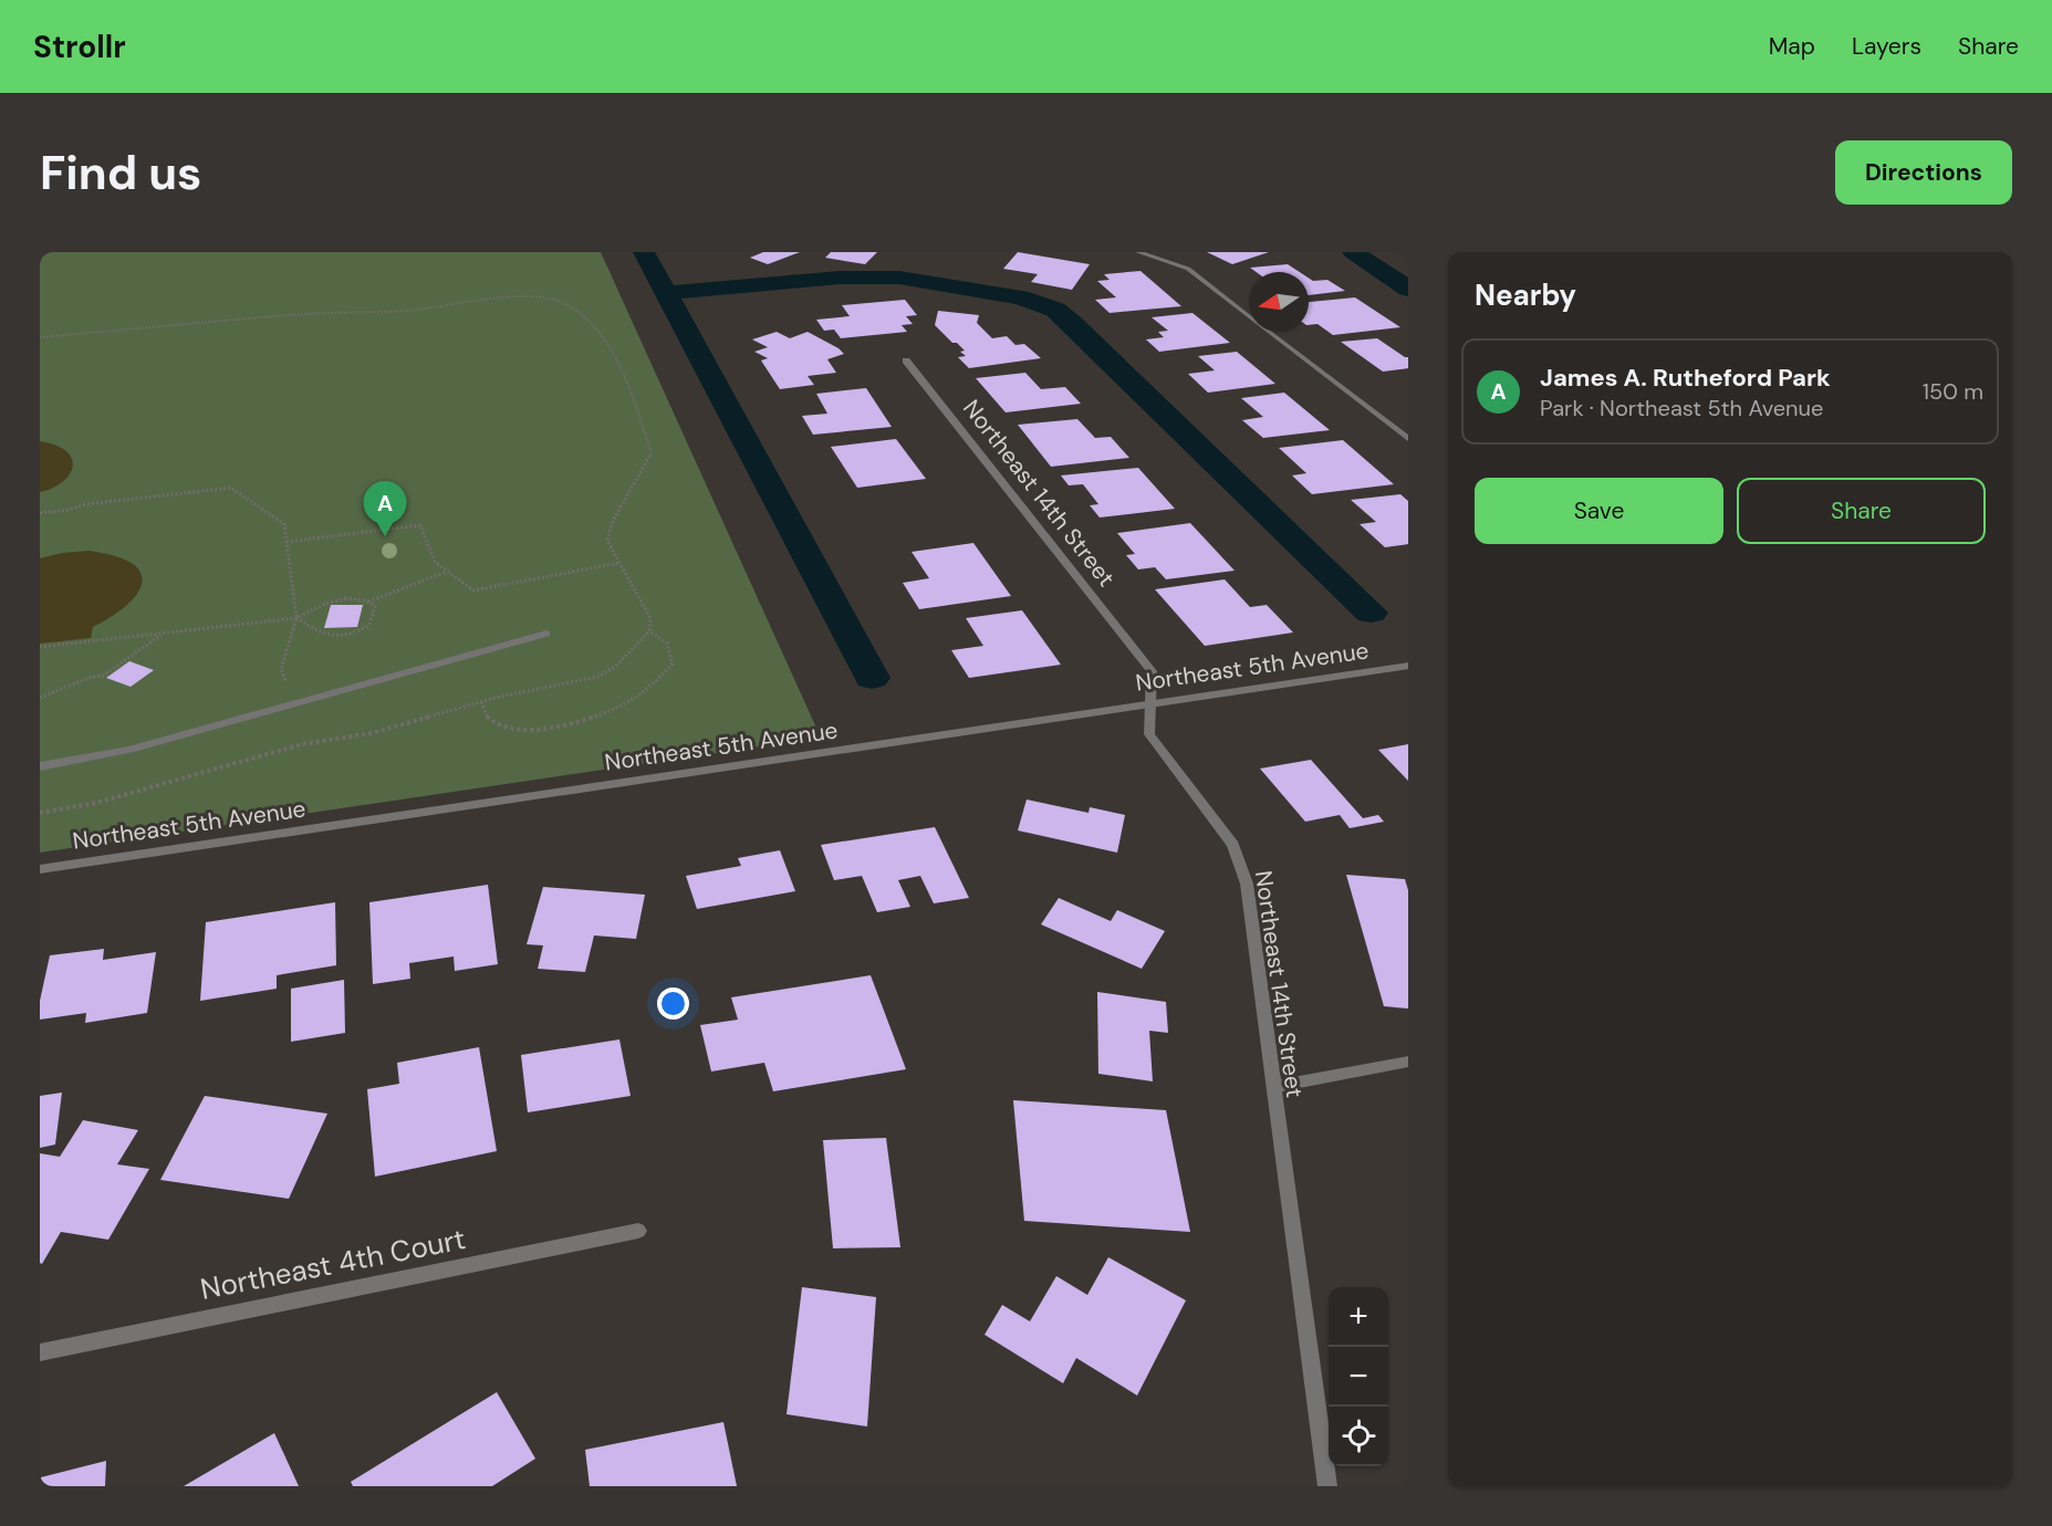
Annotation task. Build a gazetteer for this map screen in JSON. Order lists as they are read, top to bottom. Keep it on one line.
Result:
{"streets":{"street":["Northeast 14th Street","Northeast 5th Avenue","Northeast 4th Court"]},"crossings":[["Northeast 14th Street","Northeast 5th Avenue"]],"north":"left","page":{"header":"Strollr","nav":["Map","Layers","Share"],"buttons":["Directions",["Save","Share"]],"title":"Find us","heading":"Nearby","list":[{"mark":"A","name":"James A. Rutheford Park","note":"Park · Northeast 5th Avenue","value":"150 m"}],"pins":"A","map_buttons":["+","−"]}}
